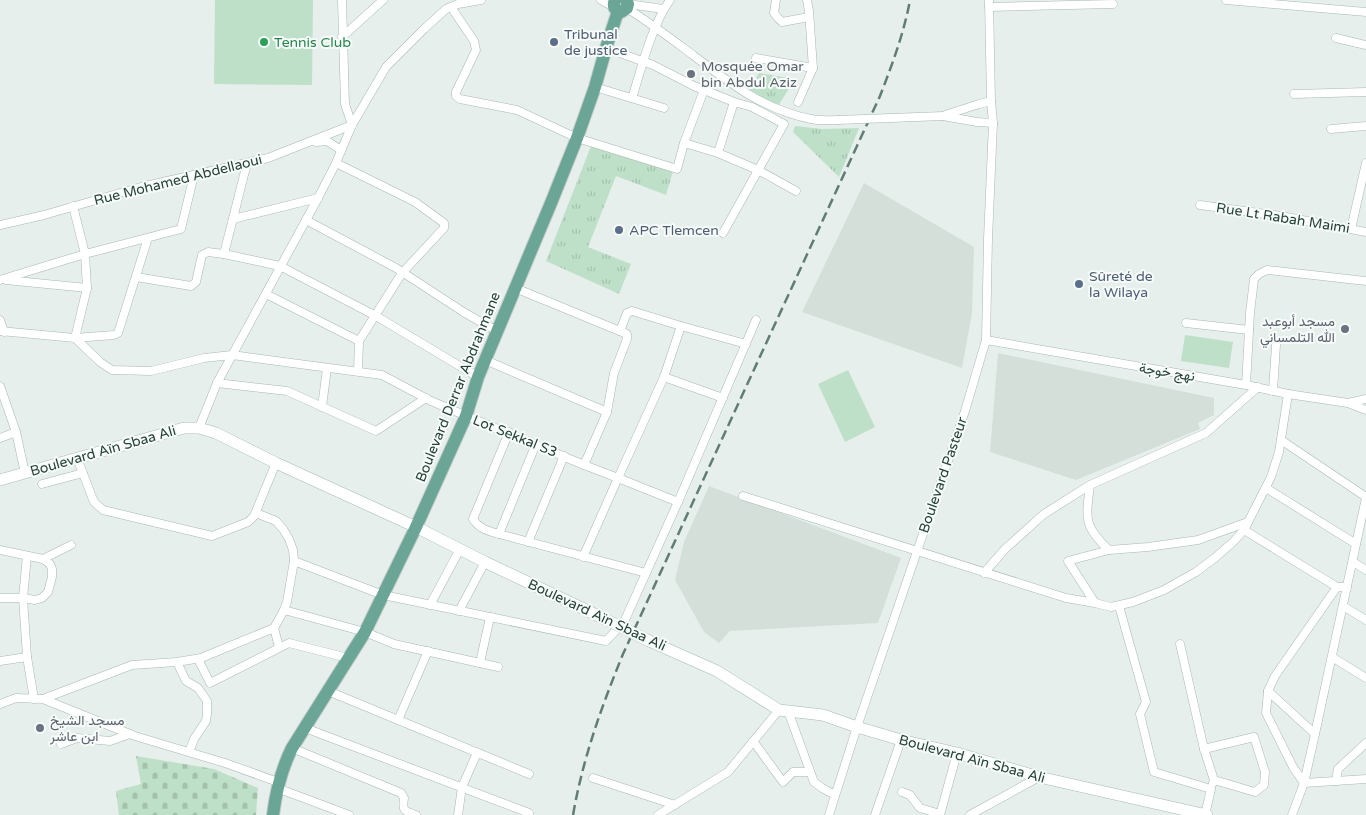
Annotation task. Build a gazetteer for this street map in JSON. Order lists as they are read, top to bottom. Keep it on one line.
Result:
{"streets":{"main road":["Boulevard Derrar Abdrahmane","Boulevard Aïn Sbaa Ali"],"street":["Rue Mohamed Abdellaoui","Rue Lt Rabah Maimi","نهج خوجة","Lot Sekkal S3","Boulevard Pasteur"]},"crossings":[["نهج خوجة","Boulevard Pasteur"],["Boulevard Derrar Abdrahmane","Lot Sekkal S3"],["Boulevard Derrar Abdrahmane","Boulevard Aïn Sbaa Ali"],["Boulevard Aïn Sbaa Ali","Boulevard Pasteur"]],"places":["Tennis Club","Tribunal de justice","Mosquée Omar bin Abdul Aziz","APC Tlemcen","Sûreté de la Wilaya","مسجد أبوعبد الله التلمساني","مسجد الشيخ ابن عاشر"]}
